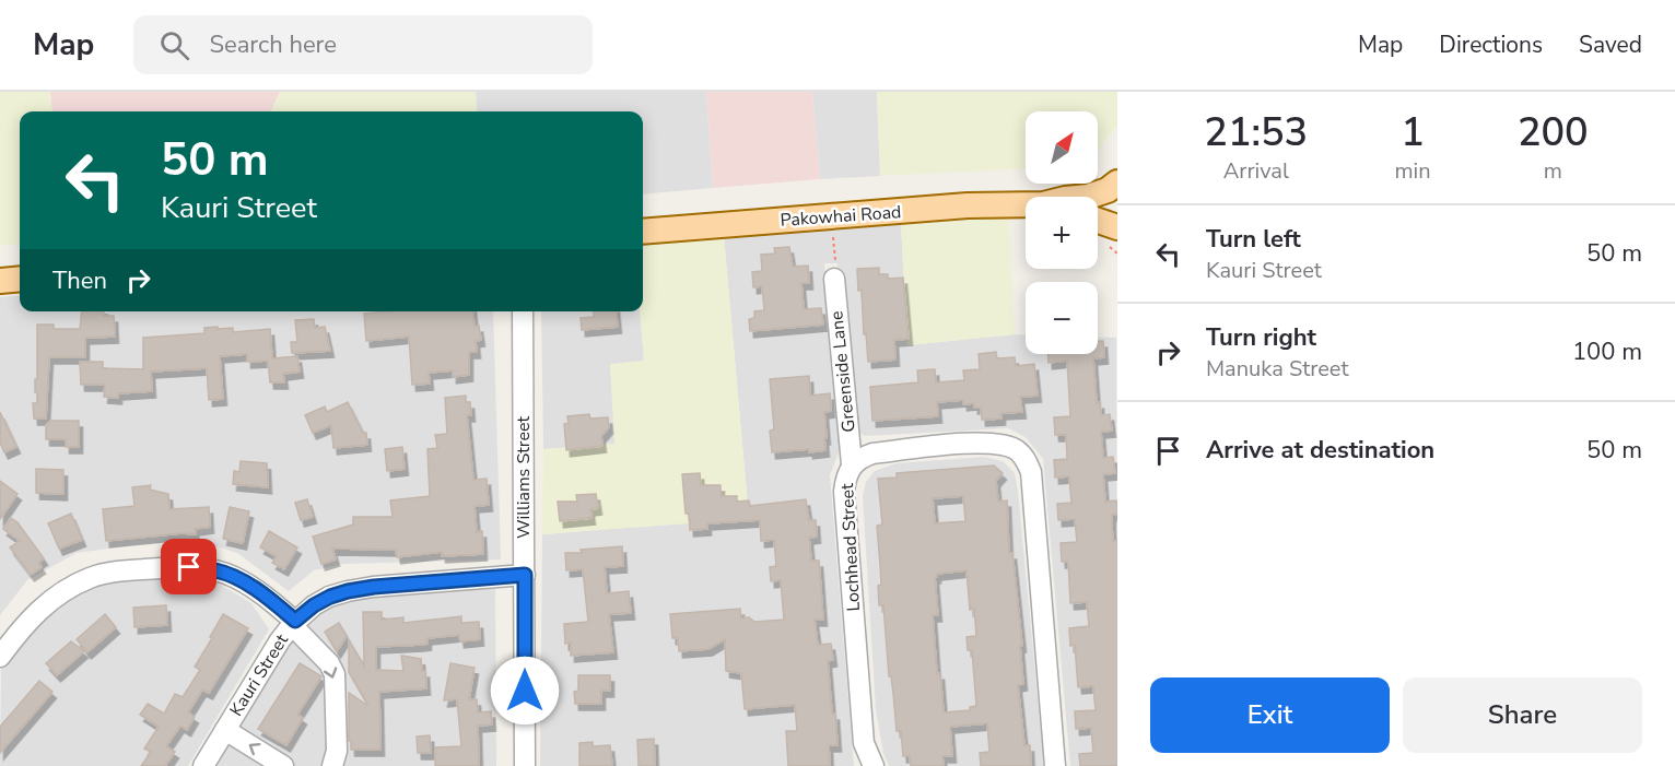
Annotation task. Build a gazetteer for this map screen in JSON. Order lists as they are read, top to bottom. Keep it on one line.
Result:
{"streets":{"main road":["Pakowhai Road"],"street":["Greenside Lane","Williams Street","Lochhead Street","Kauri Street"]},"crossings":[["Greenside Lane","Lochhead Street"],["Williams Street","Kauri Street"]],"north":"top right","page":{"header":"Map","search":"Search here","nav":["Map","Directions","Saved"],"eta":["21:53","Arrival","1","min","200","m"],"map_buttons":["+","−"],"turn":["50 m","Kauri Street"],"list":[{"name":"Turn left","note":"Kauri Street","value":"50 m"},{"name":"Turn right","note":"Manuka Street","value":"100 m"},{"name":"Arrive at destination","value":"50 m"}],"then":"Then","buttons":["Exit","Share"]}}
